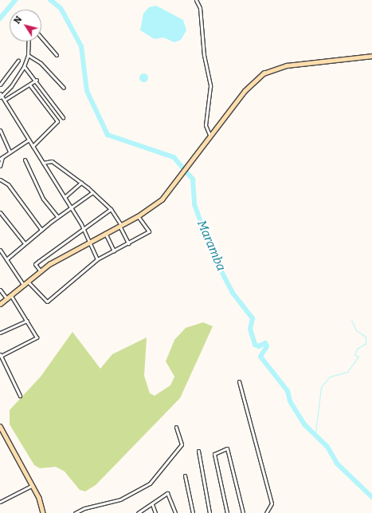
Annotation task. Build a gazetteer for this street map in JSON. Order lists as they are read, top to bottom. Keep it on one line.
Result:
{"water":["Maramba"],"north":"top left"}
